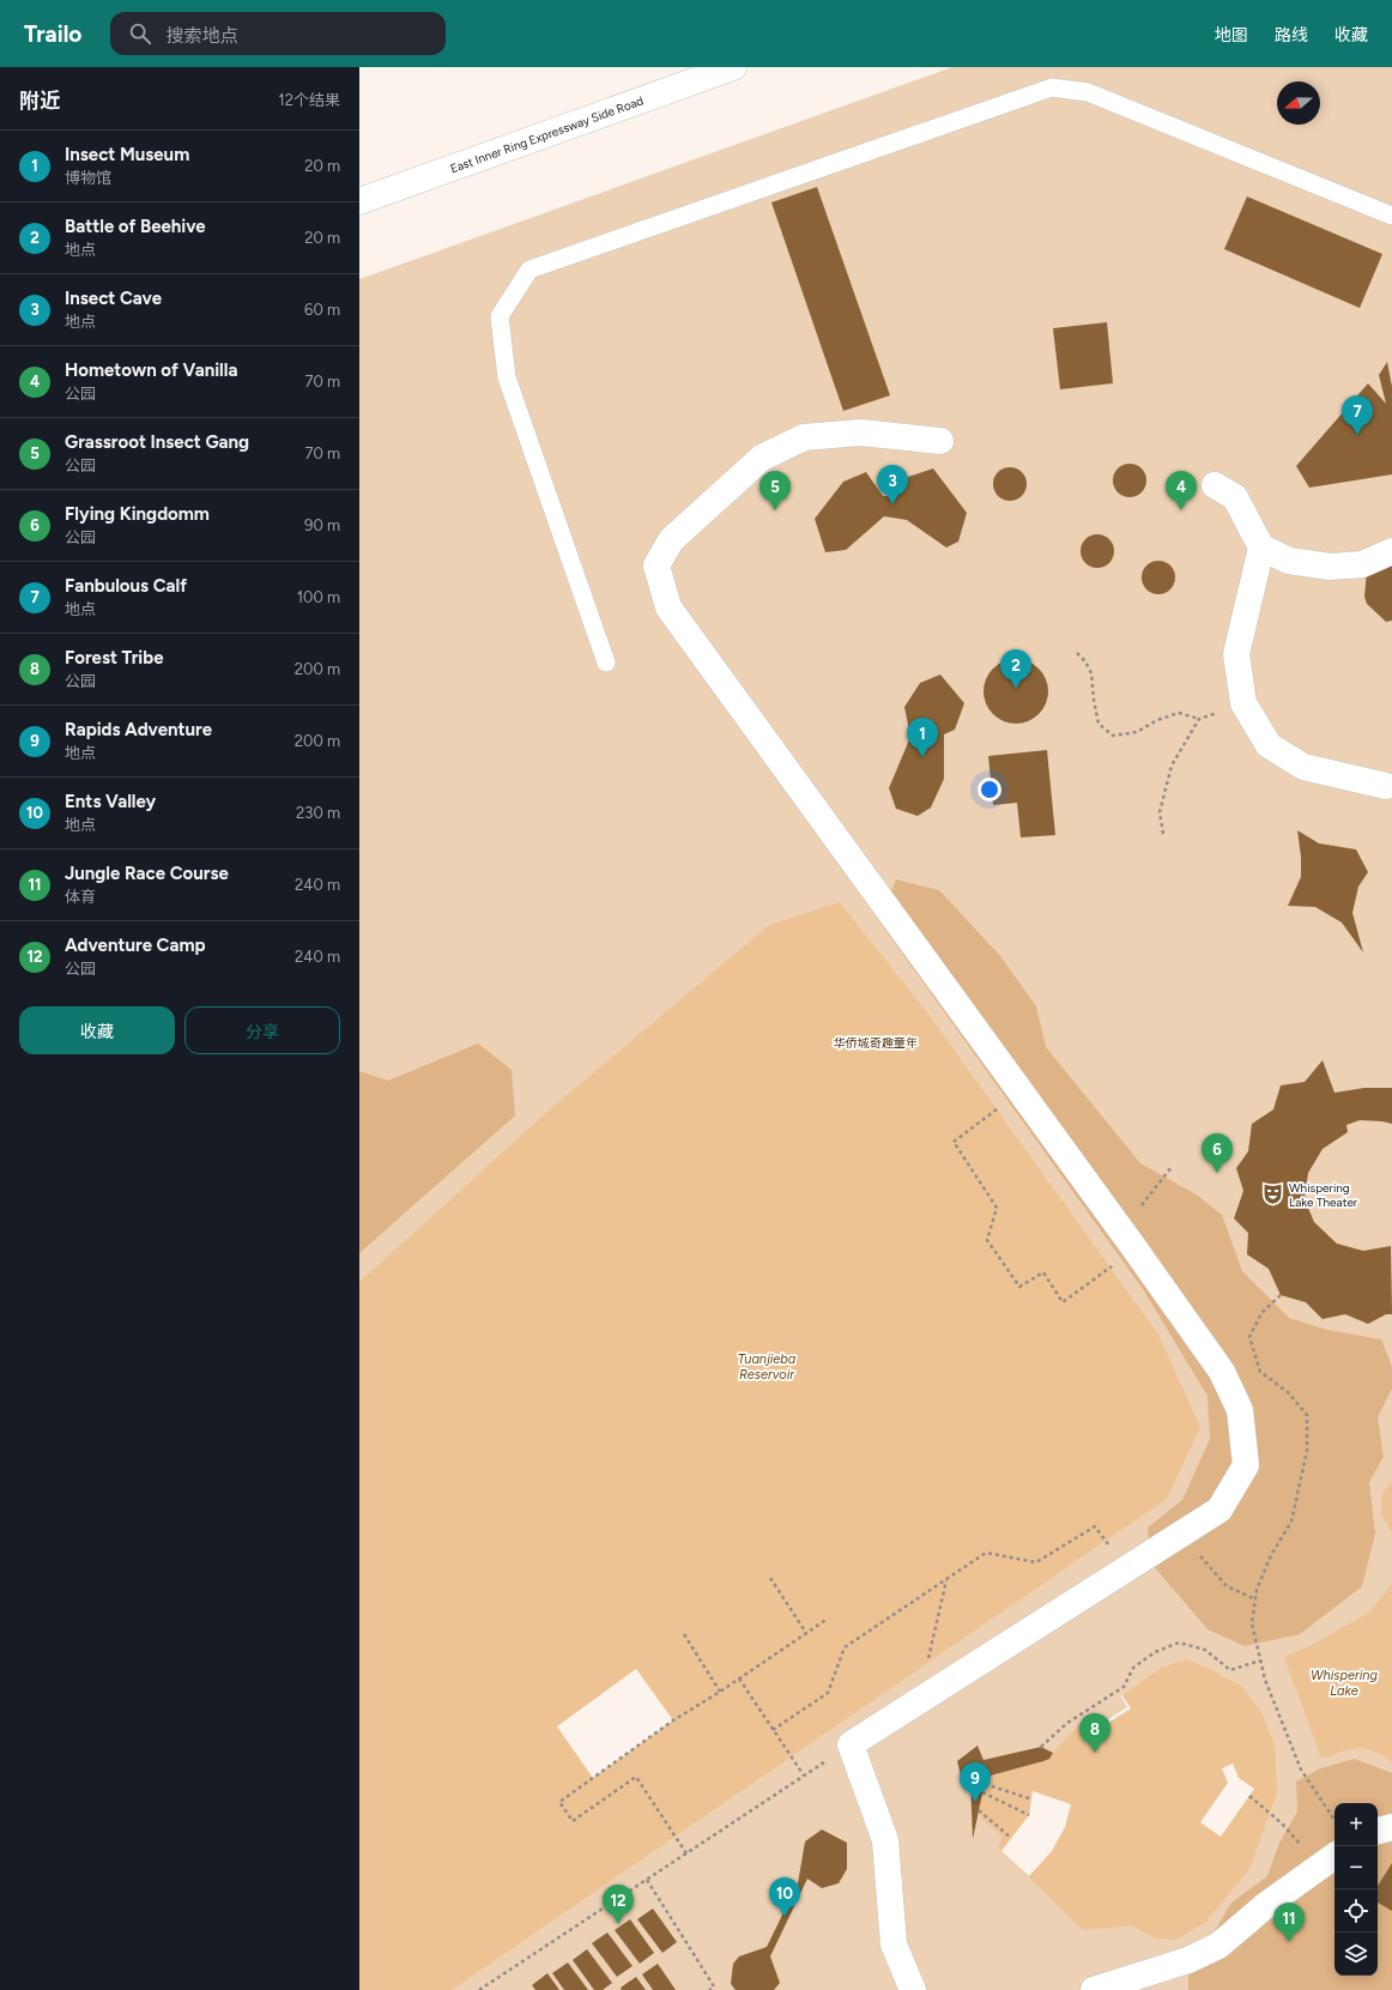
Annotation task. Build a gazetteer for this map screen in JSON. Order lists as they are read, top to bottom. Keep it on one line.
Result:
{"streets":{"street":["East Inner Ring Expressway Side Road"]},"water":["Tuanjieba Reservoir","Whispering Lake"],"parks":["华侨城奇趣童年"],"places":{"theatre":["Whispering Lake Theater"]},"north":"left","page":{"header":"Trailo","search":"搜索地点","nav":["地图","路线","收藏"],"heading":["附近","12个结果"],"list":[{"mark":"1","name":"Insect Museum","note":"博物馆","value":"20 m"},{"mark":"2","name":"Battle of Beehive","note":"地点","value":"20 m"},{"mark":"3","name":"Insect Cave","note":"地点","value":"60 m"},{"mark":"4","name":"Hometown of Vanilla","note":"公园","value":"70 m"},{"mark":"5","name":"Grassroot Insect Gang","note":"公园","value":"70 m"},{"mark":"6","name":"Flying Kingdomm","note":"公园","value":"90 m"},{"mark":"7","name":"Fanbulous Calf","note":"地点","value":"100 m"},{"mark":"8","name":"Forest Tribe","note":"公园","value":"200 m"},{"mark":"9","name":"Rapids Adventure","note":"地点","value":"200 m"},{"mark":"10","name":"Ents Valley","note":"地点","value":"230 m"},{"mark":"11","name":"Jungle Race Course","note":"体育","value":"240 m"},{"mark":"12","name":"Adventure Camp","note":"公园","value":"240 m"}],"pins":["7","3","4","5","2","1","6","8","9","10","12","11"],"buttons":["收藏","分享"],"map_buttons":["+","−"]}}
